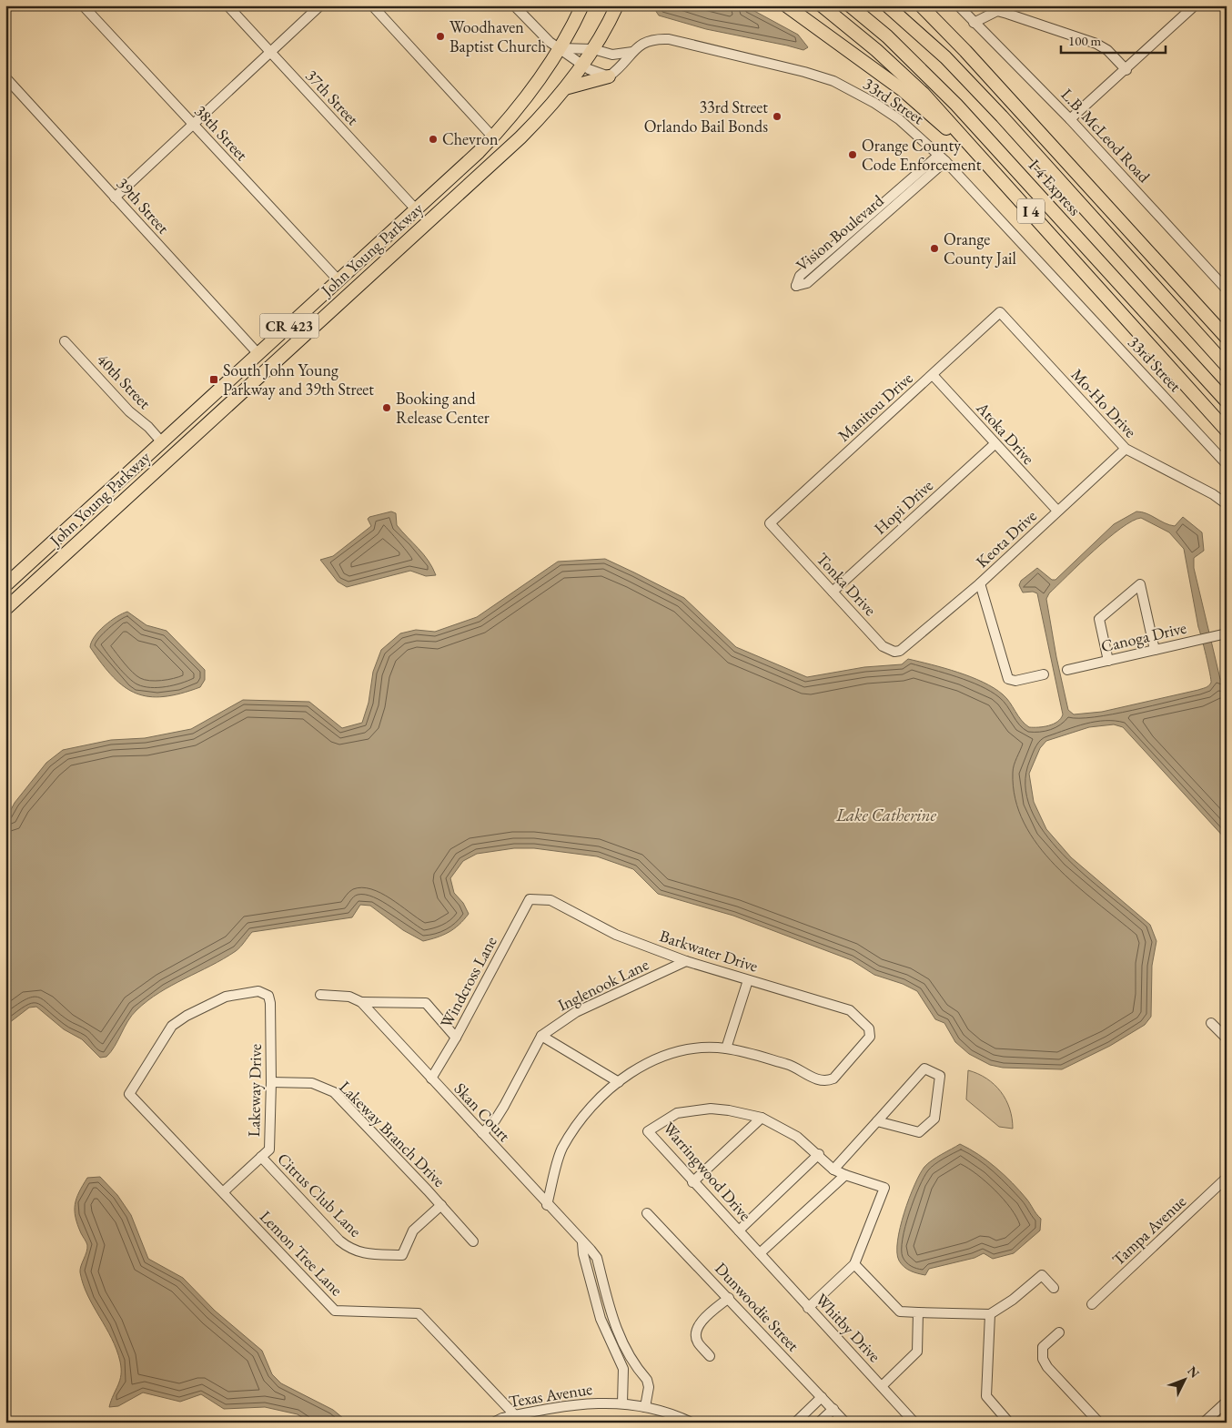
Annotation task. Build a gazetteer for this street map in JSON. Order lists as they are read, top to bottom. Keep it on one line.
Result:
{"streets":{"highway":["I-4 Express","I 4","John Young Parkway","CR 423"],"street":["37th Street","33rd Street","38th Street","L.B. McLeod Road","39th Street","Vision Boulevard","40th Street","Mo-Ho Drive","Manitou Drive","Atoka Drive","Hopi Drive","Keota Drive","Tonka Drive","Canoga Drive","Barkwater Drive","Windcross Lane","Inglenook Lane","Lakeway Drive","Skan Court","Lakeway Branch Drive","Warringwood Drive","Citrus Club Lane","Tampa Avenue","Lemon Tree Lane","Dunwoodie Street","Whitby Drive","Texas Avenue"]},"crossings":[["37th Street","John Young Parkway"],["33rd Street","Vision Boulevard"],["33rd Street","John Young Parkway"],["38th Street","John Young Parkway"],["39th Street","John Young Parkway"],["John Young Parkway","40th Street"],["Mo-Ho Drive","Manitou Drive"],["Mo-Ho Drive","Keota Drive"],["Manitou Drive","Atoka Drive"],["Manitou Drive","Tonka Drive"],["Atoka Drive","Hopi Drive"],["Atoka Drive","Keota Drive"],["Hopi Drive","Tonka Drive"],["Keota Drive","Tonka Drive"],["Barkwater Drive","Windcross Lane"],["Barkwater Drive","Inglenook Lane"],["Windcross Lane","Skan Court"],["Inglenook Lane","Skan Court"],["Lakeway Drive","Lakeway Branch Drive"],["Lakeway Drive","Citrus Club Lane"],["Lakeway Drive","Lemon Tree Lane"],["Skan Court","Texas Avenue"],["Lakeway Branch Drive","Citrus Club Lane"],["Warringwood Drive","Whitby Drive"],["Lemon Tree Lane","Texas Avenue"]],"water":["Lake Catherine"],"places":{"other":["Woodhaven Baptist Church","33rd Street Orlando Bail Bonds","Chevron","Orange County Code Enforcement","Orange County Jail","Booking and Release Center"],"transit":["South John Young Parkway and 39th Street"]},"scale_bar":"100 m","north":"top right"}
